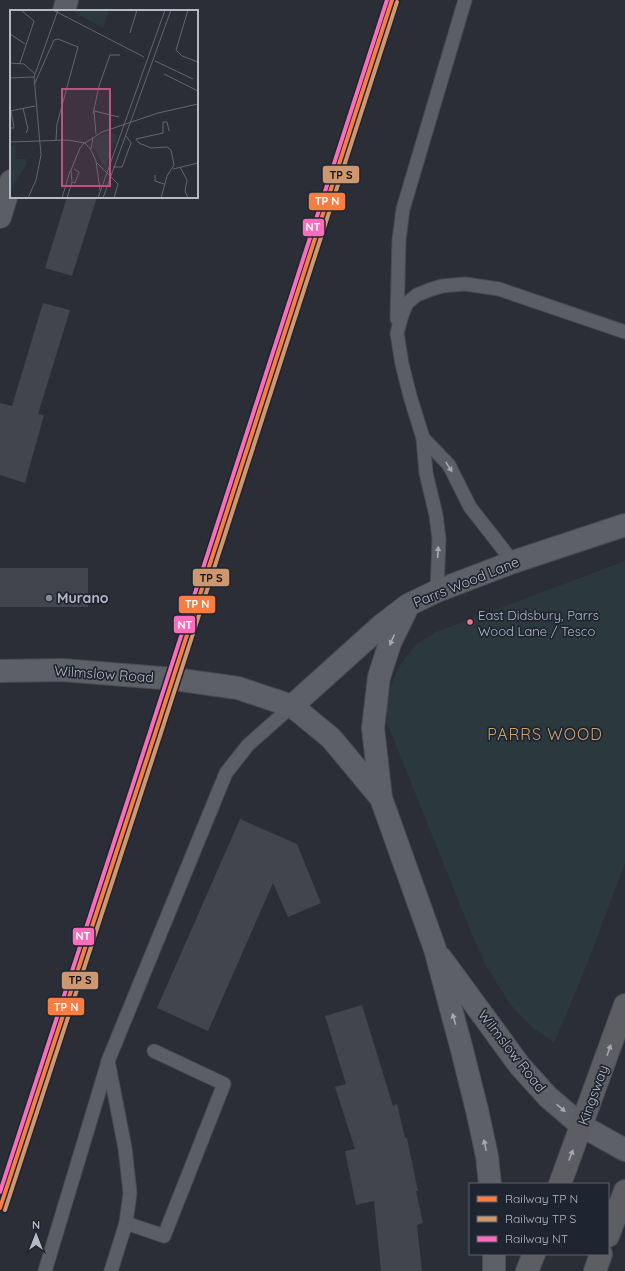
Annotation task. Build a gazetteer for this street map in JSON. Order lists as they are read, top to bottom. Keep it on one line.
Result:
{"streets":{"highway":["Kingsway"],"main road":["Parrs Wood Lane","Wilmslow Road"]},"crossings":[["Parrs Wood Lane","Wilmslow Road"],["Wilmslow Road","Kingsway"]],"one_way":["Kingsway"],"districts":["PARRS WOOD"],"places":["Murano","East Didsbury, Parrs Wood Lane / Tesco"],"lines":["rail line NT"],"legend":["Railway TP N","Railway TP S","Railway NT"],"north":"top"}
